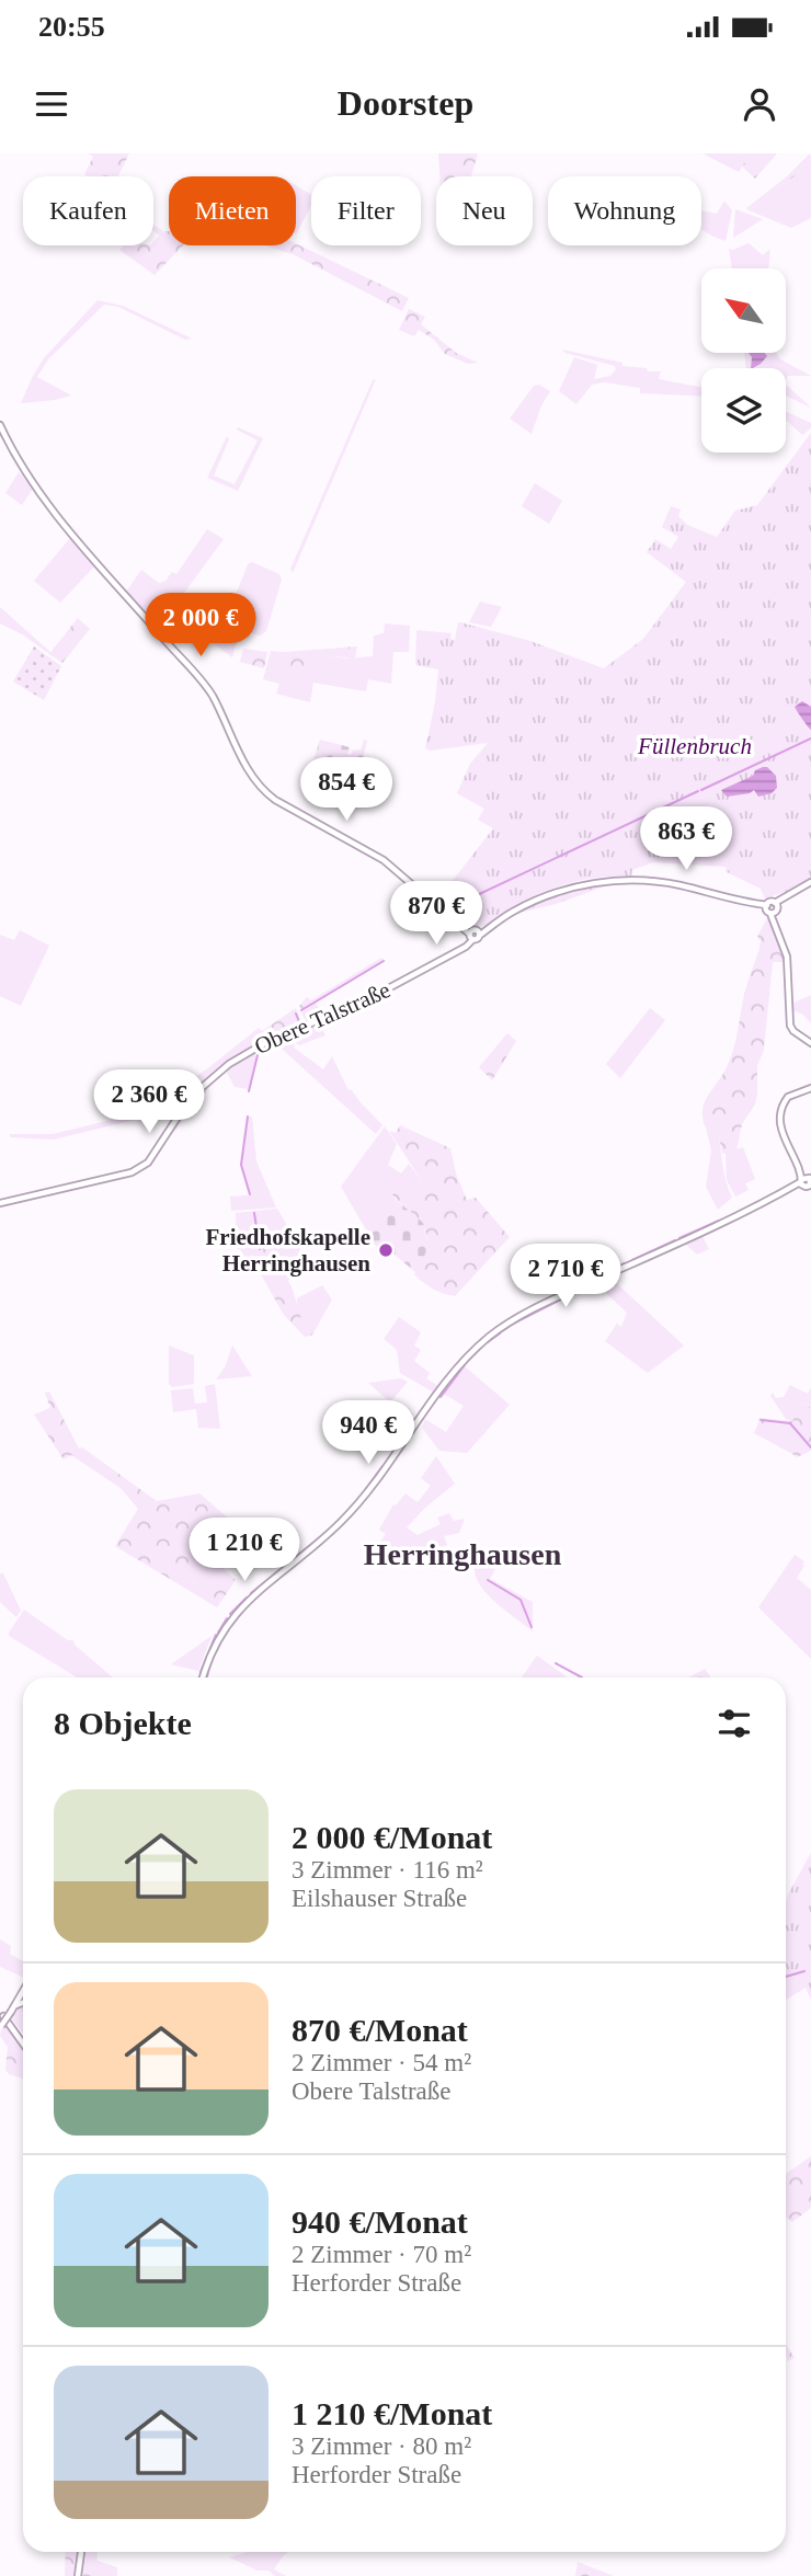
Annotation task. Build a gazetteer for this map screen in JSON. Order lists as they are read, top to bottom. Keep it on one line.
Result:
{"streets":{"street":["Obere Talstraße"]},"districts":["Herringhausen"],"parks":["Füllenbruch"],"places":["Friedhofskapelle Herringhausen"],"north":"top left","page":{"status":"20:55","header":"Doorstep","chip":["Kaufen","Mieten","Filter","Neu","Wohnung"],"price":["2 000 €","854 €","863 €","870 €","2 360 €","2 710 €","940 €","1 210 €"],"heading":"8 Objekte","list":[{"name":"2 000 €/Monat","note":"3 Zimmer · 116 m² · Eilshauser Straße"},{"name":"870 €/Monat","note":"2 Zimmer · 54 m² · Obere Talstraße"},{"name":"940 €/Monat","note":"2 Zimmer · 70 m² · Herforder Straße"},{"name":"1 210 €/Monat","note":"3 Zimmer · 80 m² · Herforder Straße"}]}}
